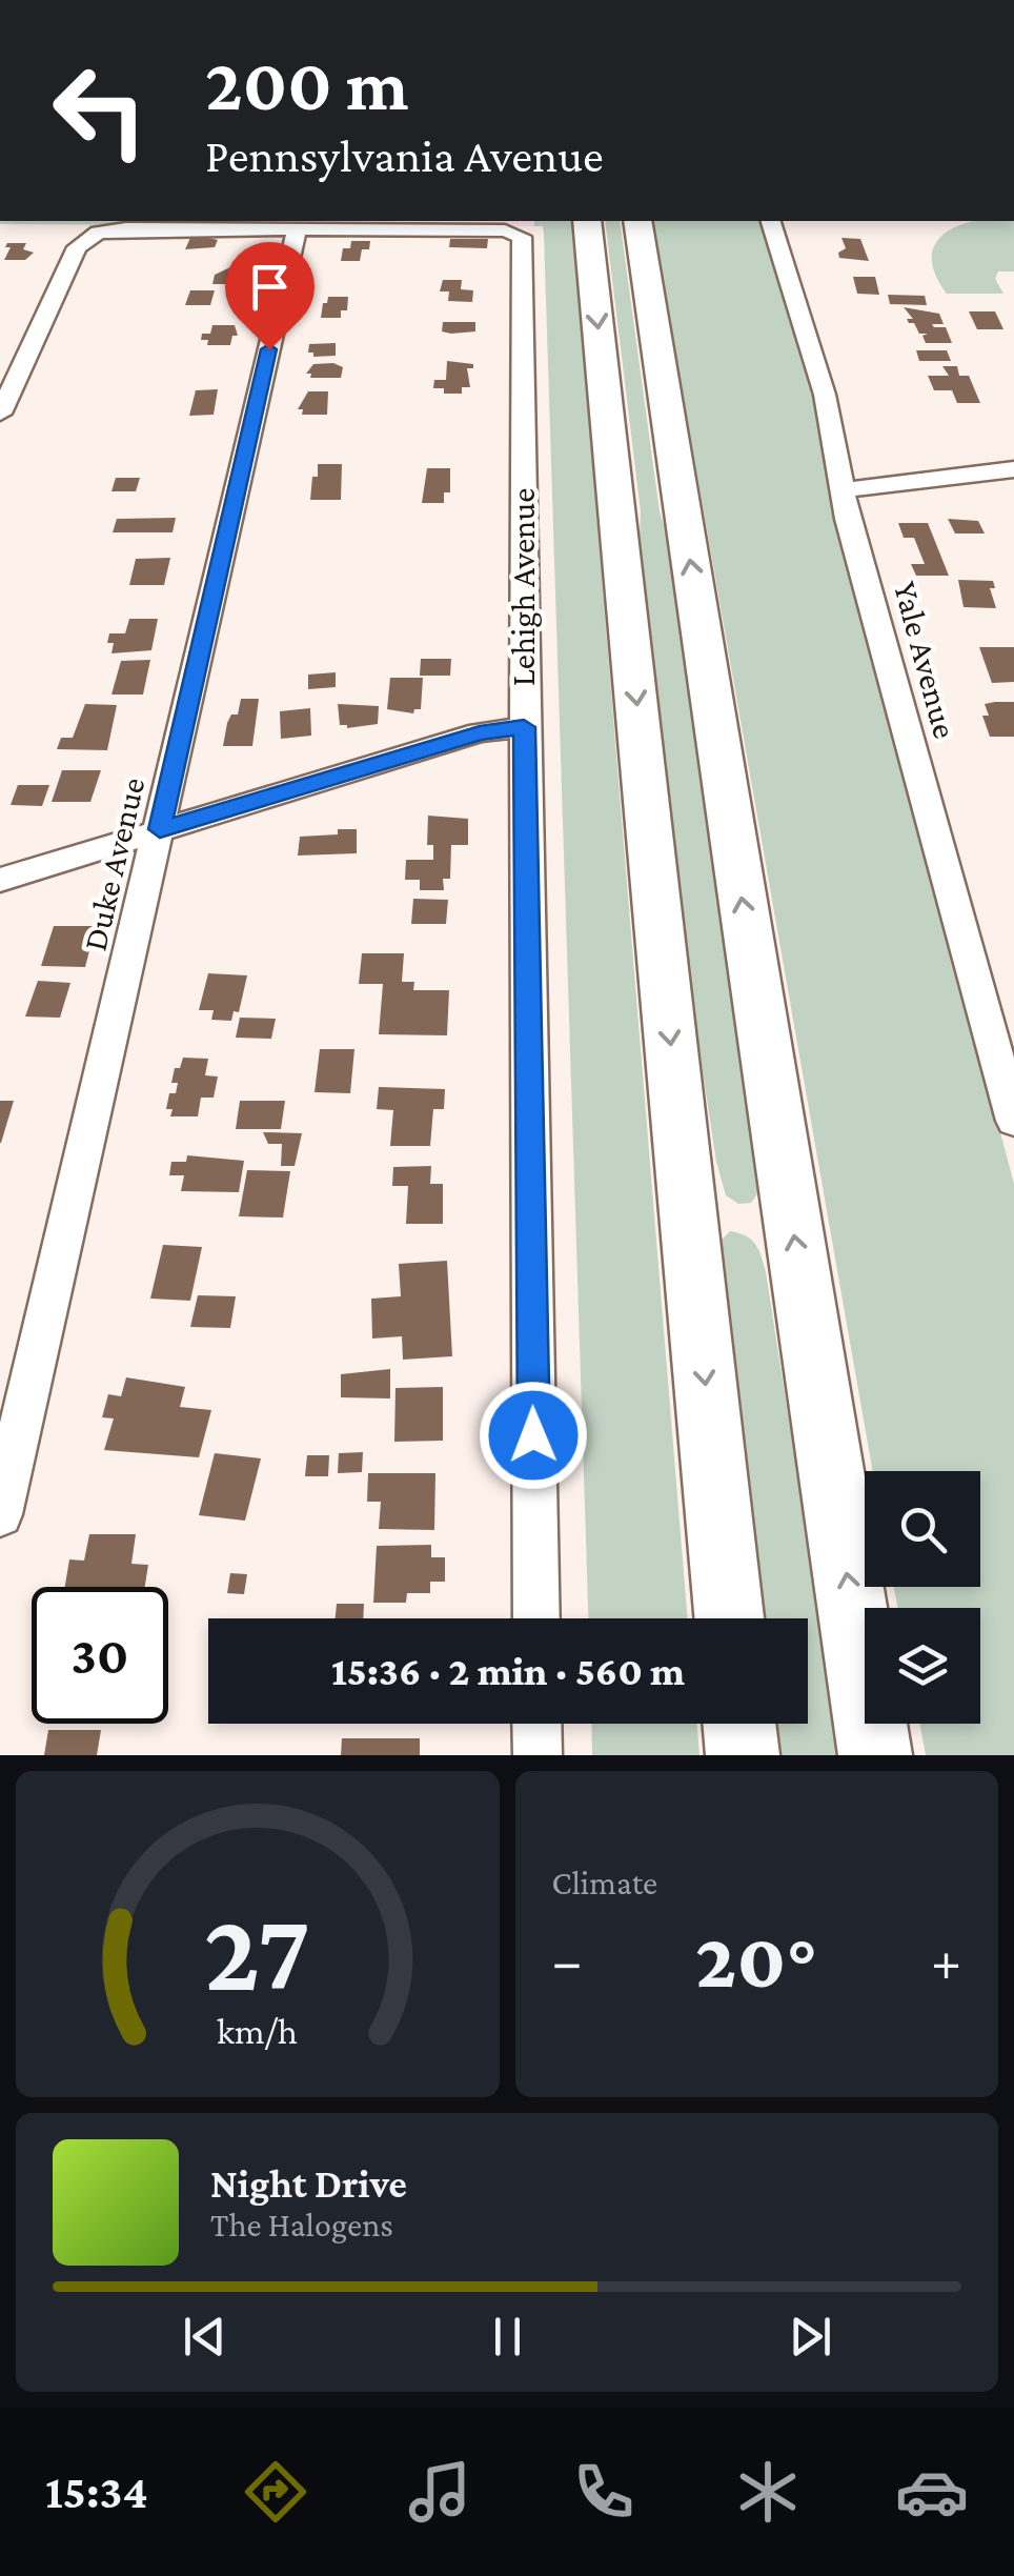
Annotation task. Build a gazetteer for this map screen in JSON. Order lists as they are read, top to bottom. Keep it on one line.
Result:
{"streets":{"street":["Lehigh Avenue","Yale Avenue","Duke Avenue"]},"crossings":[["Lehigh Avenue","Duke Avenue"]],"page":{"turn":["200 m","Pennsylvania Avenue"],"limit":"30","trip":"15:36 · 2 min · 560 m","tile":"Climate","heat":["−","20°","+"],"song":["Night Drive","The Halogens"],"tabs":"15:34","gauge":["27","km/h"]}}
